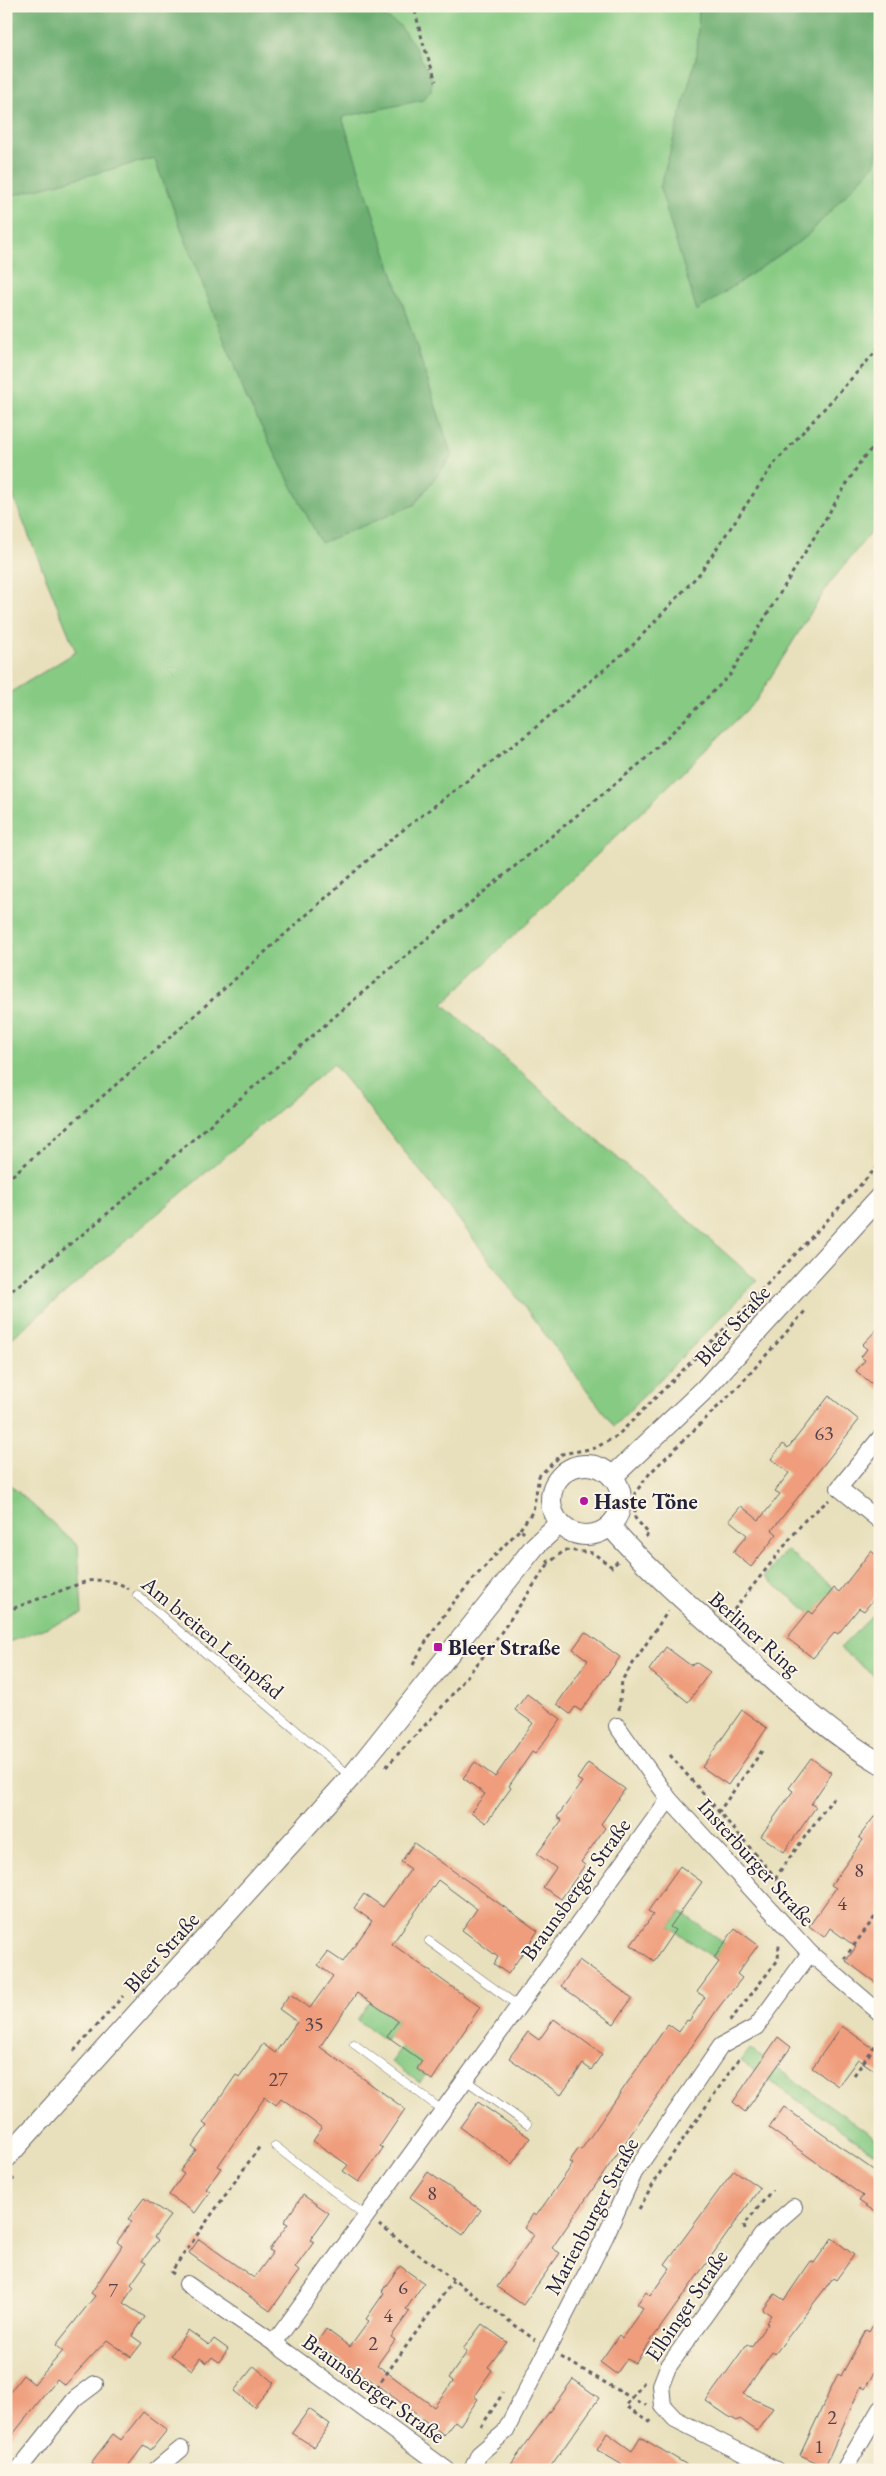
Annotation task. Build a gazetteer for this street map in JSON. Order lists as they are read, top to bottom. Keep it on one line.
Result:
{"streets":{"street":["Bleer Straße","Berliner Ring","Insterburger Straße","Braunsberger Straße","Marienburger Straße","Elbinger Straße"],"lane":["Am breiten Leinpfad"]},"crossings":[["Bleer Straße","Berliner Ring"],["Bleer Straße","Am breiten Leinpfad"],["Insterburger Straße","Braunsberger Straße"],["Insterburger Straße","Marienburger Straße"]],"places":{"other":["Haste Töne"],"transit":["Bleer Straße"]},"house_numbers":["63","8","4","35","27","8","6","7","4","2","2","1"]}
